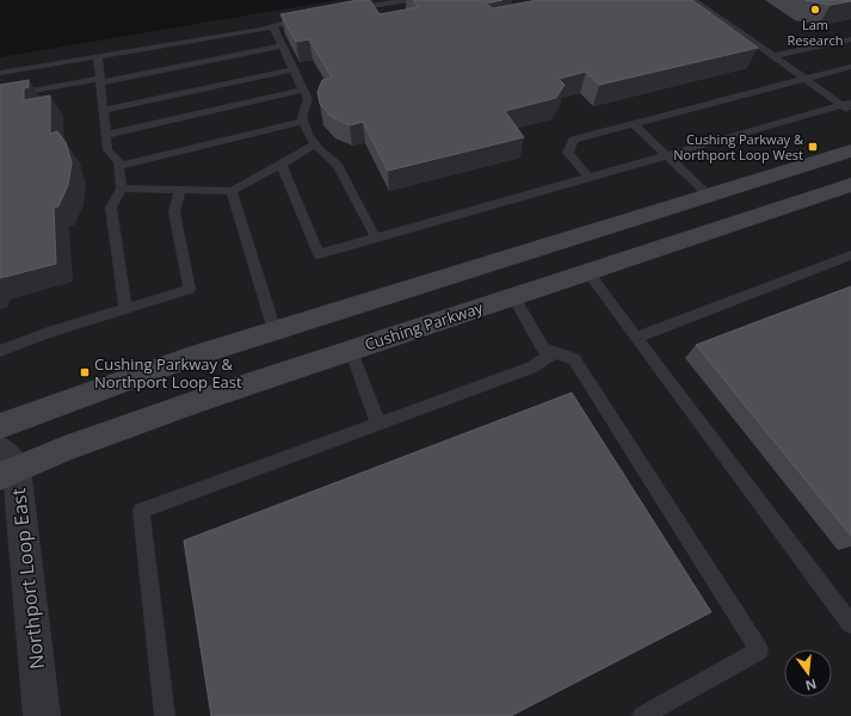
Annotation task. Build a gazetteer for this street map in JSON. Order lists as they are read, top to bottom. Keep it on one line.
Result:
{"streets":{"main road":["Cushing Parkway"],"street":["Northport Loop East"]},"crossings":[["Cushing Parkway","Northport Loop East"]],"places":{"other":["Lam Research"],"transit":["Cushing Parkway & Northport Loop West","Cushing Parkway & Northport Loop East"]},"north":"bottom"}
